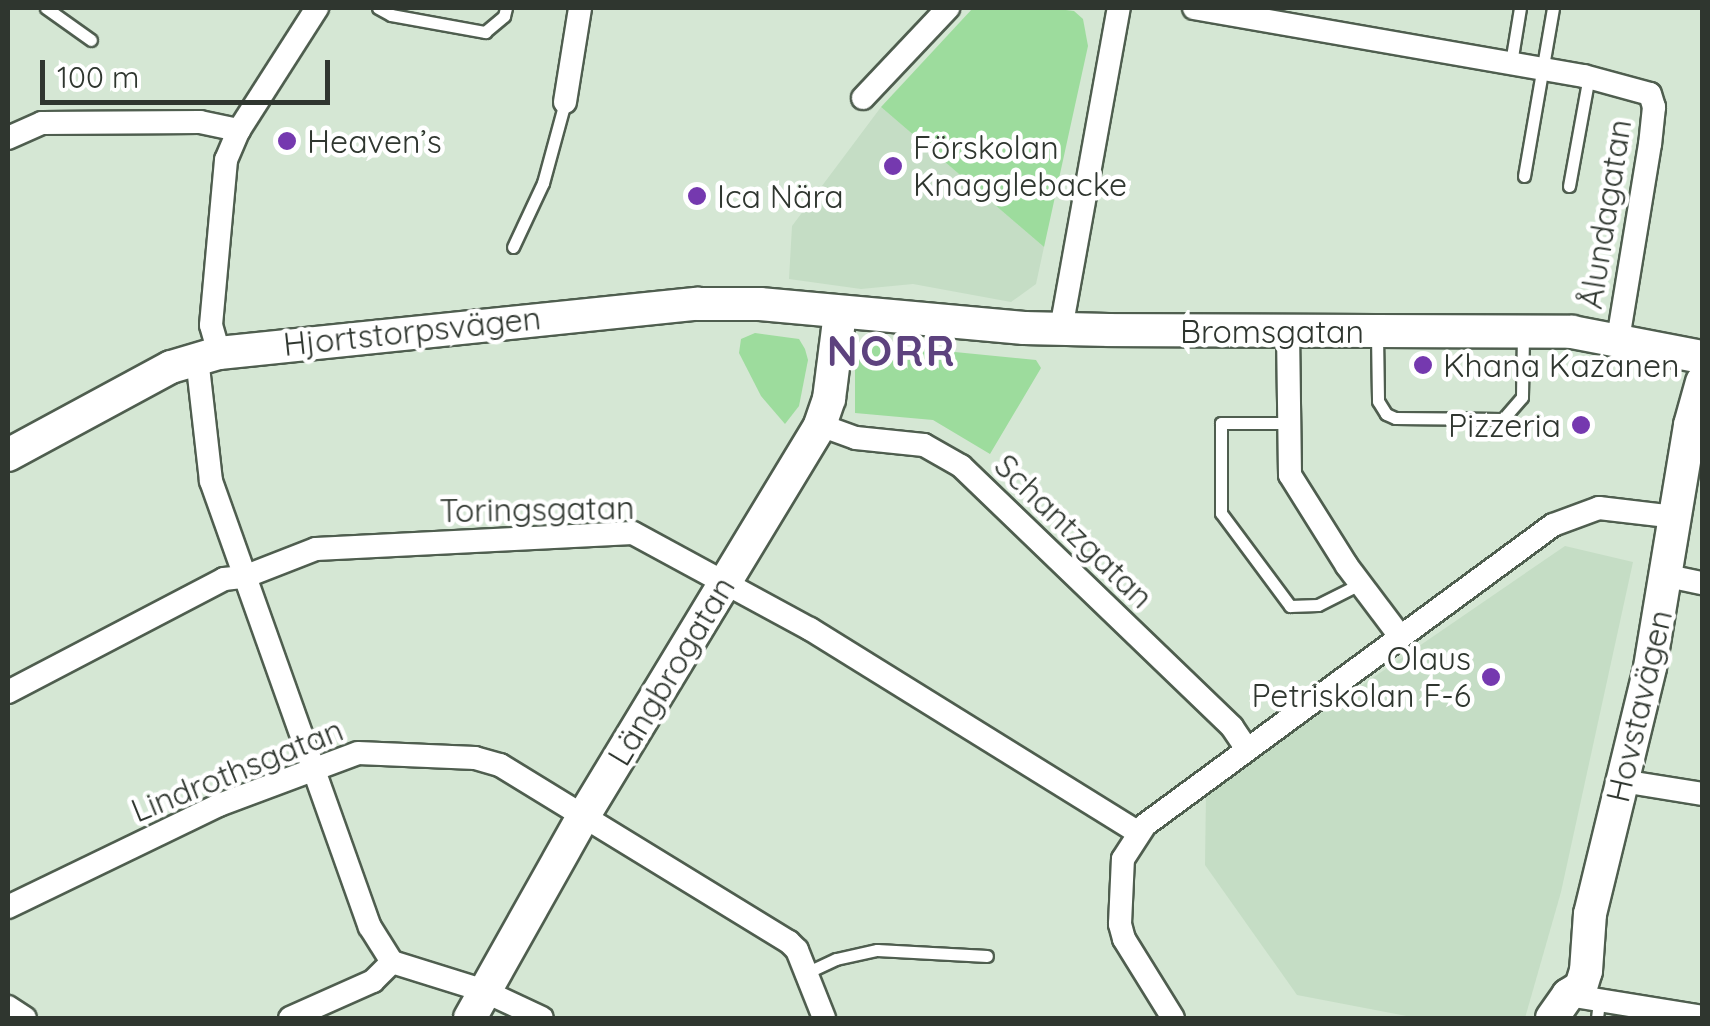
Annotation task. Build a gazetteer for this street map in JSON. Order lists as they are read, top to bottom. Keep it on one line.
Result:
{"streets":{"street":["Ålundagatan","Hjortstorpsvägen","Bromsgatan","Toringsgatan","Schantzgatan","Längbrogatan","Hovstavägen","Lindrothsgatan"]},"crossings":[["Ålundagatan","Bromsgatan"],["Hjortstorpsvägen","Bromsgatan"],["Hjortstorpsvägen","Längbrogatan"],["Bromsgatan","Längbrogatan"],["Toringsgatan","Längbrogatan"],["Schantzgatan","Längbrogatan"],["Längbrogatan","Lindrothsgatan"]],"districts":["NORR"],"places":["Heaven’s","Förskolan Knagglebacke","Ica Nära","Khana Kazanen","Pizzeria","Olaus Petriskolan F-6"],"scale_bar":"100 m"}
